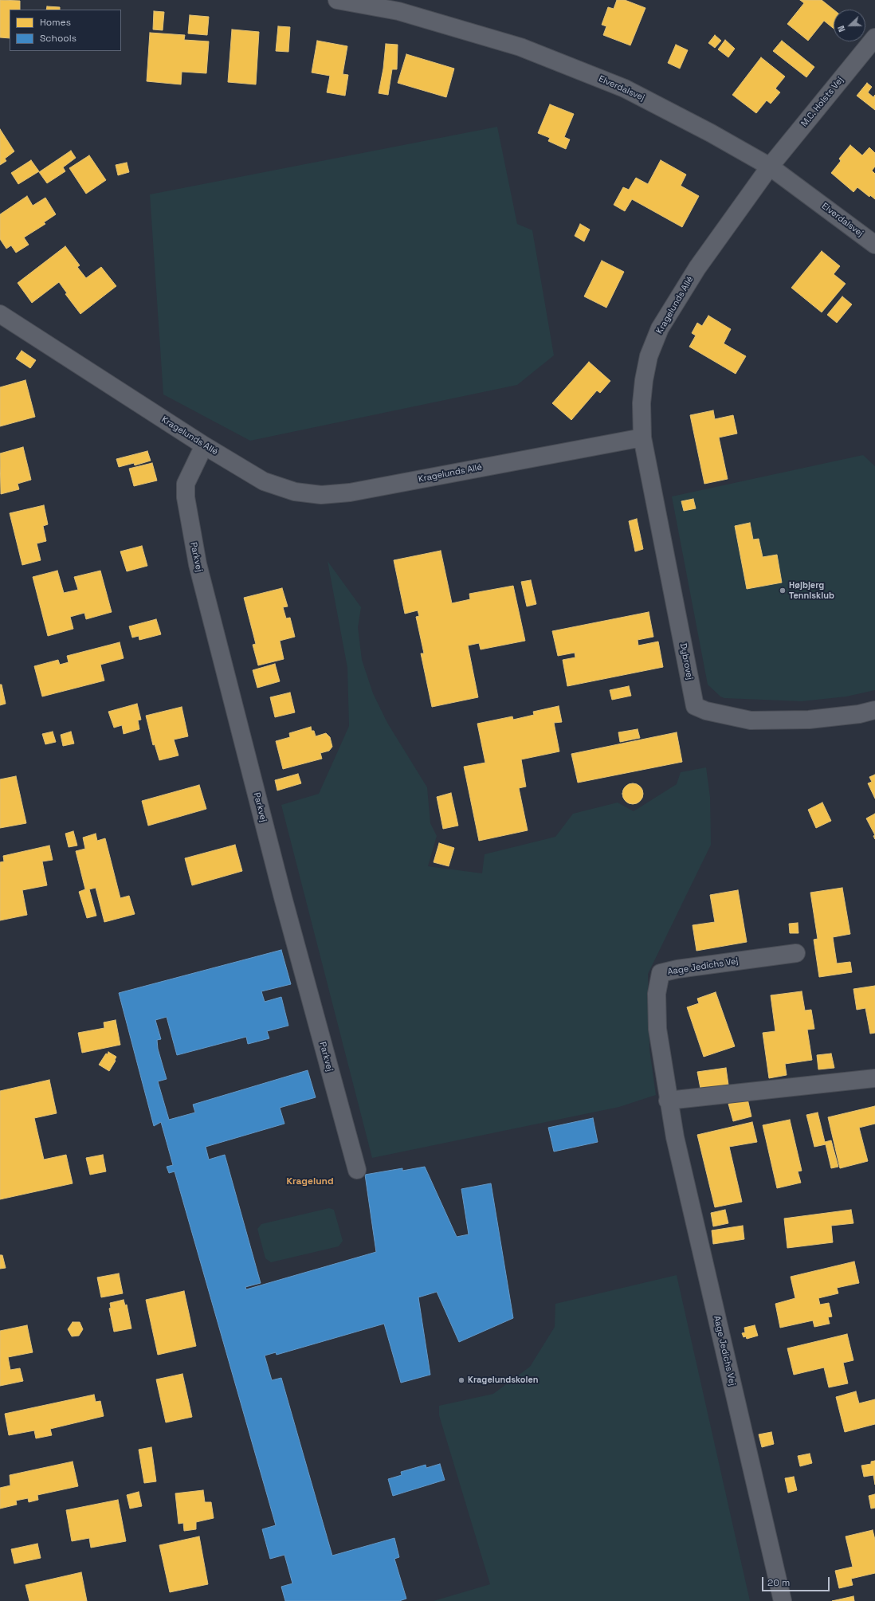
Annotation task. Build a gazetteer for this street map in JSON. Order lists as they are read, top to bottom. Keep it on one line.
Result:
{"streets":{"street":["Elverdalsvej","M.C. Holsts Vej","Kragelunds Allé","Parkvej","Dybrovej","Aage Jedichs Vej"]},"crossings":[["Elverdalsvej","M.C. Holsts Vej"],["Elverdalsvej","Kragelunds Allé"],["M.C. Holsts Vej","Kragelunds Allé"],["Kragelunds Allé","Parkvej"],["Kragelunds Allé","Dybrovej"]],"districts":["Kragelund"],"places":["Højbjerg Tennisklub","Kragelundskolen"],"legend":["Homes","Schools"],"scale_bar":"20 m","north":"left"}
